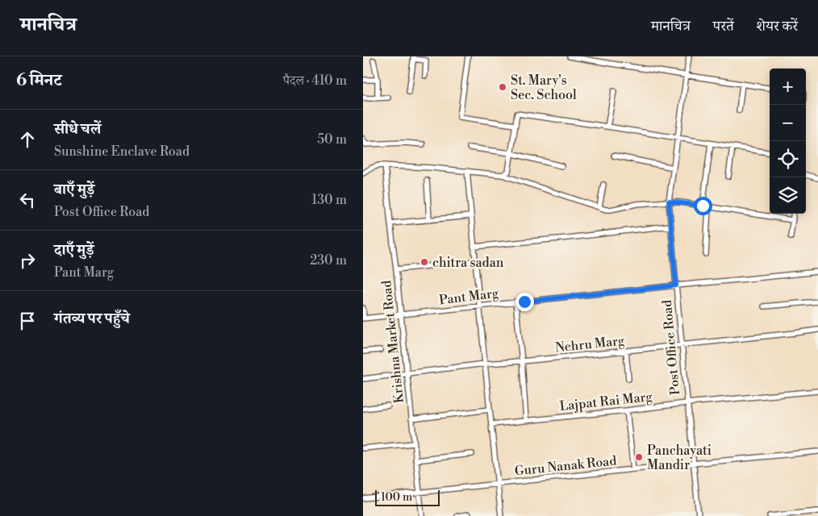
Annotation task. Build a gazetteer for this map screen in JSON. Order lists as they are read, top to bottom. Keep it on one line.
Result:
{"streets":{"street":["Pant Marg","Krishna Market Road","Nehru Marg","Post Office Road","Lajpat Rai Marg","Guru Nanak Road"]},"crossings":[["Pant Marg","Krishna Market Road"],["Pant Marg","Post Office Road"],["Krishna Market Road","Nehru Marg"],["Krishna Market Road","Guru Nanak Road"],["Nehru Marg","Post Office Road"],["Post Office Road","Lajpat Rai Marg"],["Post Office Road","Guru Nanak Road"]],"places":["St. Mary's Sec. School","chitra sadan","Panchayati Mandir"],"scale_bar":"100 m","page":{"header":"मानचित्र","nav":["मानचित्र","परतें","शेयर करें"],"heading":["6 मिनट","पैदल · 410 m"],"map_buttons":["+","−"],"list":[["सीधे चलें","Sunshine Enclave Road","50 m"],["बाएँ मुड़ें","Post Office Road","130 m"],["दाएँ मुड़ें","Pant Marg","230 m"],"गंतव्य पर पहुँचे"],"scale":"100 m"}}
